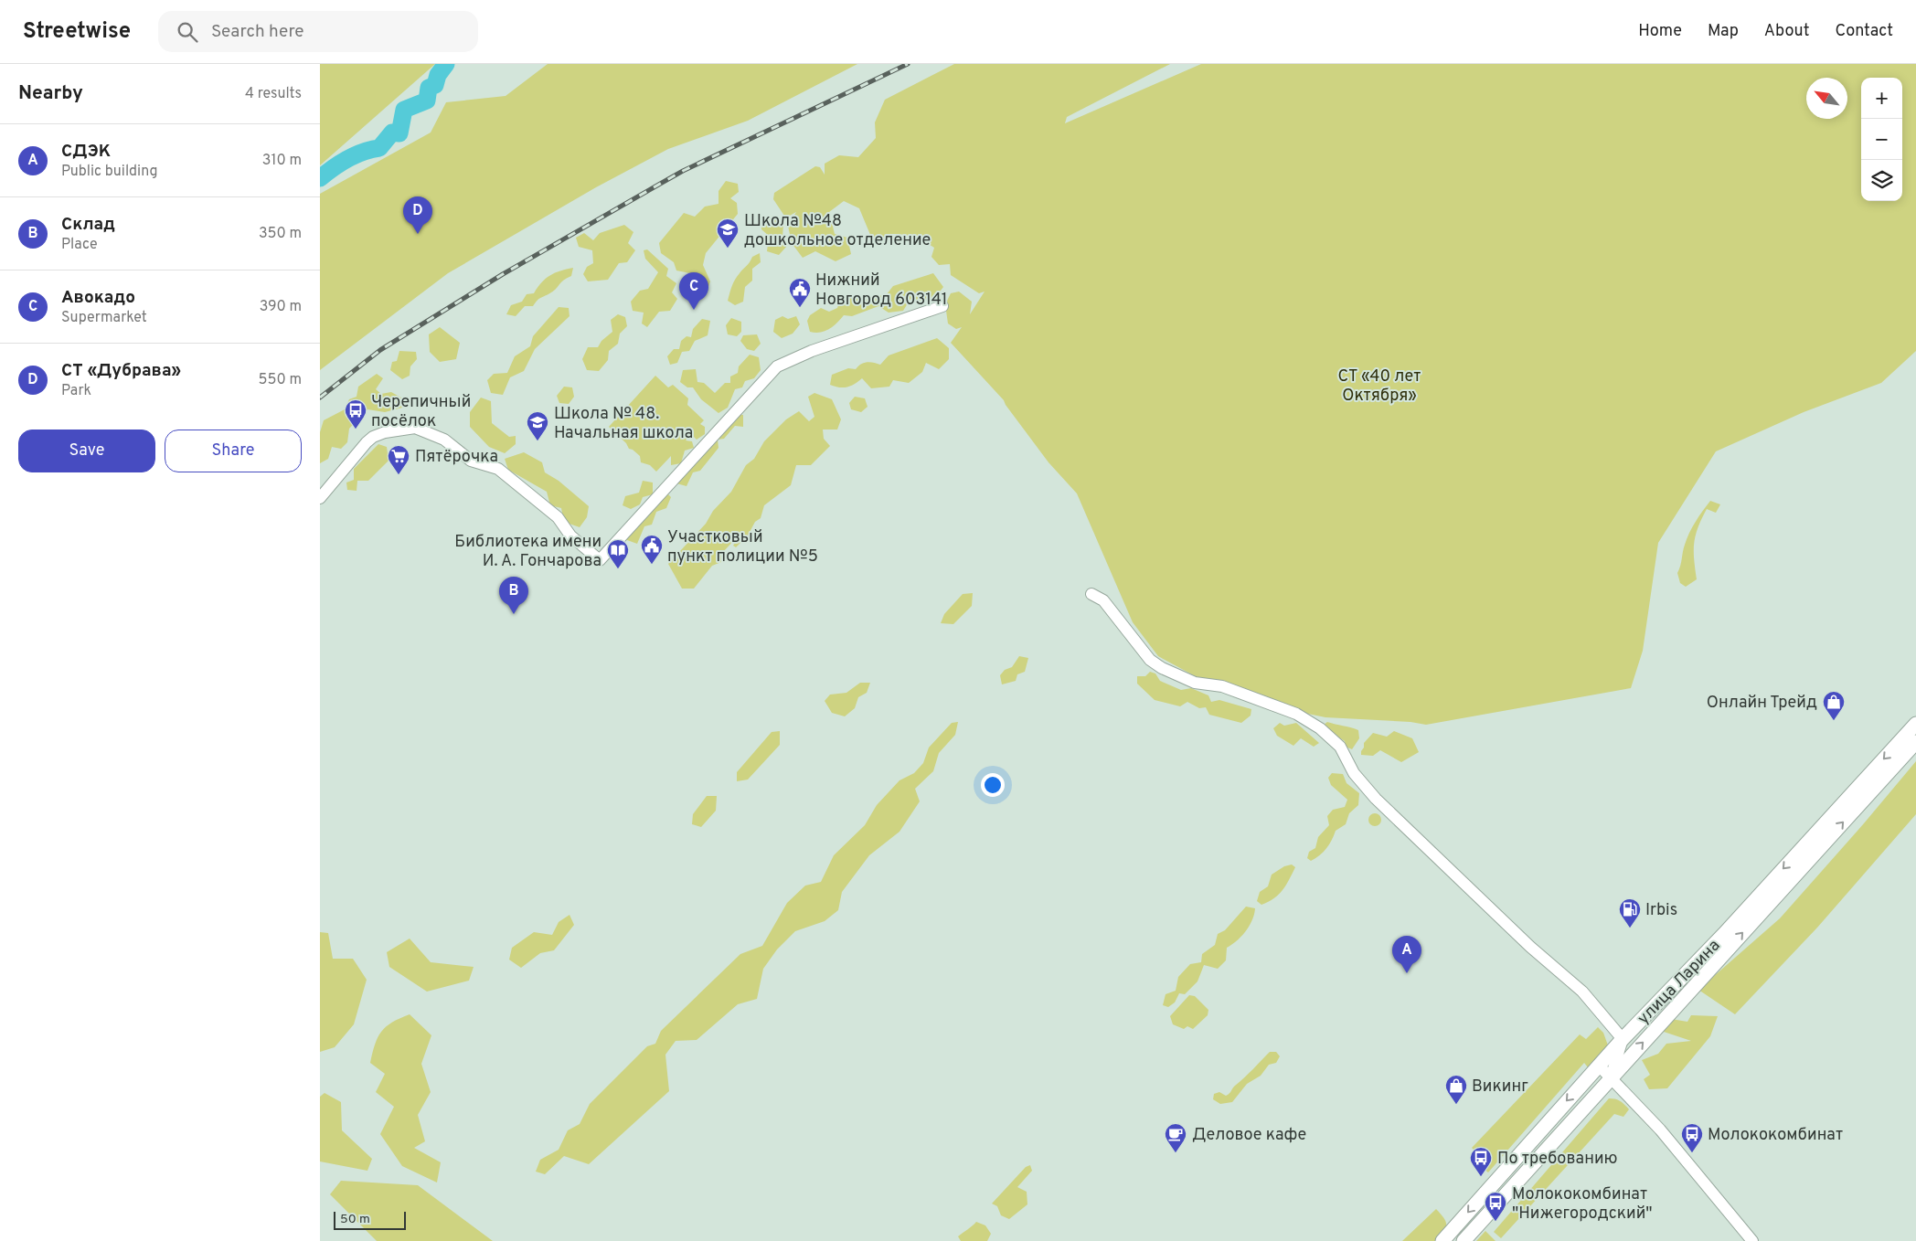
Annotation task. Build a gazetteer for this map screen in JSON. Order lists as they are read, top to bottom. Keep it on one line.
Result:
{"streets":{"main road":["улица Ларина"]},"parks":["СТ «40 лет Октября»"],"places":{"school or university":["Школа №48 дошкольное отделение","Школа № 48. Начальная школа"],"public building":["Нижний Новгород 603141","Участковый пункт полиции №5"],"bus stop":["Черепичный посёлок","Молококомбинат","По требованию","Молококомбинат \"Нижегородский\""],"supermarket":["Пятёрочка"],"library":["Библиотека имени И. А. Гончарова"],"shop":["Онлайн Трейд","Викинг"],"fuel station":["Irbis"],"cafe":["Деловое кафе"]},"scale_bar":"50 m","north":"top left","page":{"header":"Streetwise","search":"Search here","nav":["Home","Map","About","Contact"],"heading":["Nearby","4 results"],"map_buttons":["+","−"],"list":[{"mark":"A","name":"СДЭК","note":"Public building","value":"310 m"},{"mark":"B","name":"Склад","note":"Place","value":"350 m"},{"mark":"C","name":"Авокадо","note":"Supermarket","value":"390 m"},{"mark":"D","name":"СТ «Дубрава»","note":"Park","value":"550 m"}],"pins":["D","C","B","A"],"buttons":["Save","Share"],"scale":"50 m"}}
